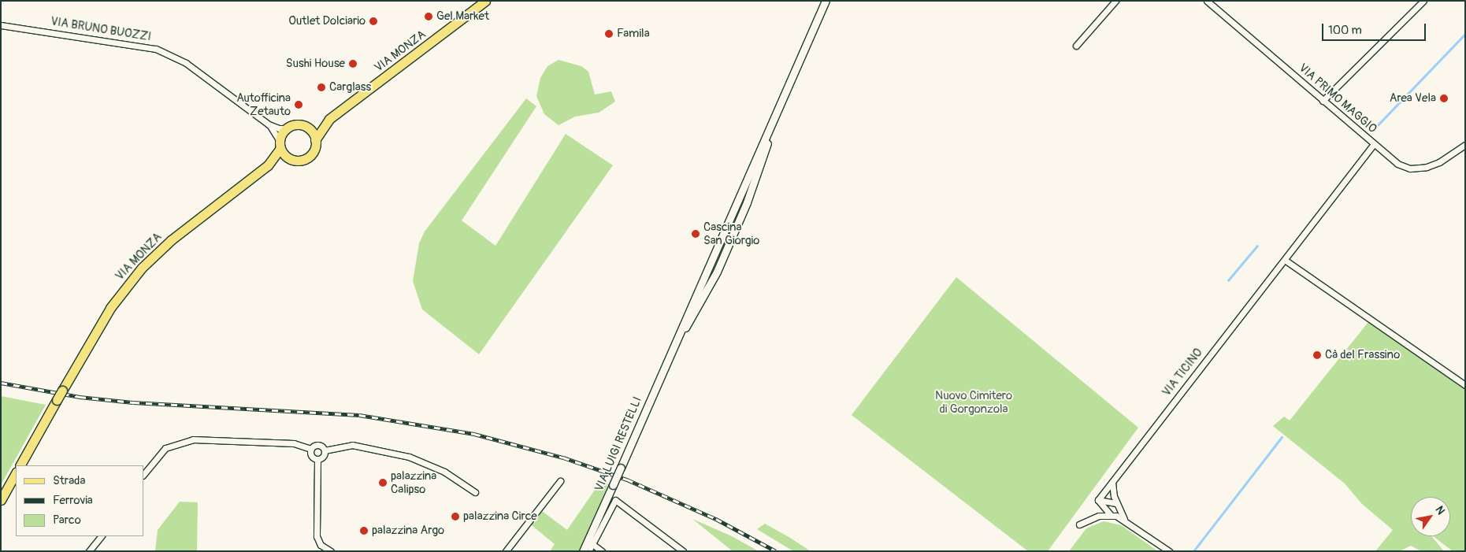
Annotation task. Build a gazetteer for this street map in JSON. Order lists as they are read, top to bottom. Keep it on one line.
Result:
{"streets":{"main road":["VIA MONZA"],"street":["VIA BRUNO BUOZZI","VIA PRIMO MAGGIO","VIA TICINO","VIA LUIGI RESTELLI"]},"crossings":[["VIA BRUNO BUOZZI","VIA MONZA"],["VIA PRIMO MAGGIO","VIA TICINO"]],"parks":["Nuovo Cimitero di Gorgonzola"],"places":["Gel Market","Outlet Dolciario","Famila","Sushi House","Carglass","Area Vela","Autofficina Zetauto","Cascina San Giorgio","Cà del Frassino","palazzina Calipso","palazzina Circe","palazzina Argo"],"legend":["Strada","Ferrovia","Parco"],"scale_bar":"100 m","north":"top right"}
